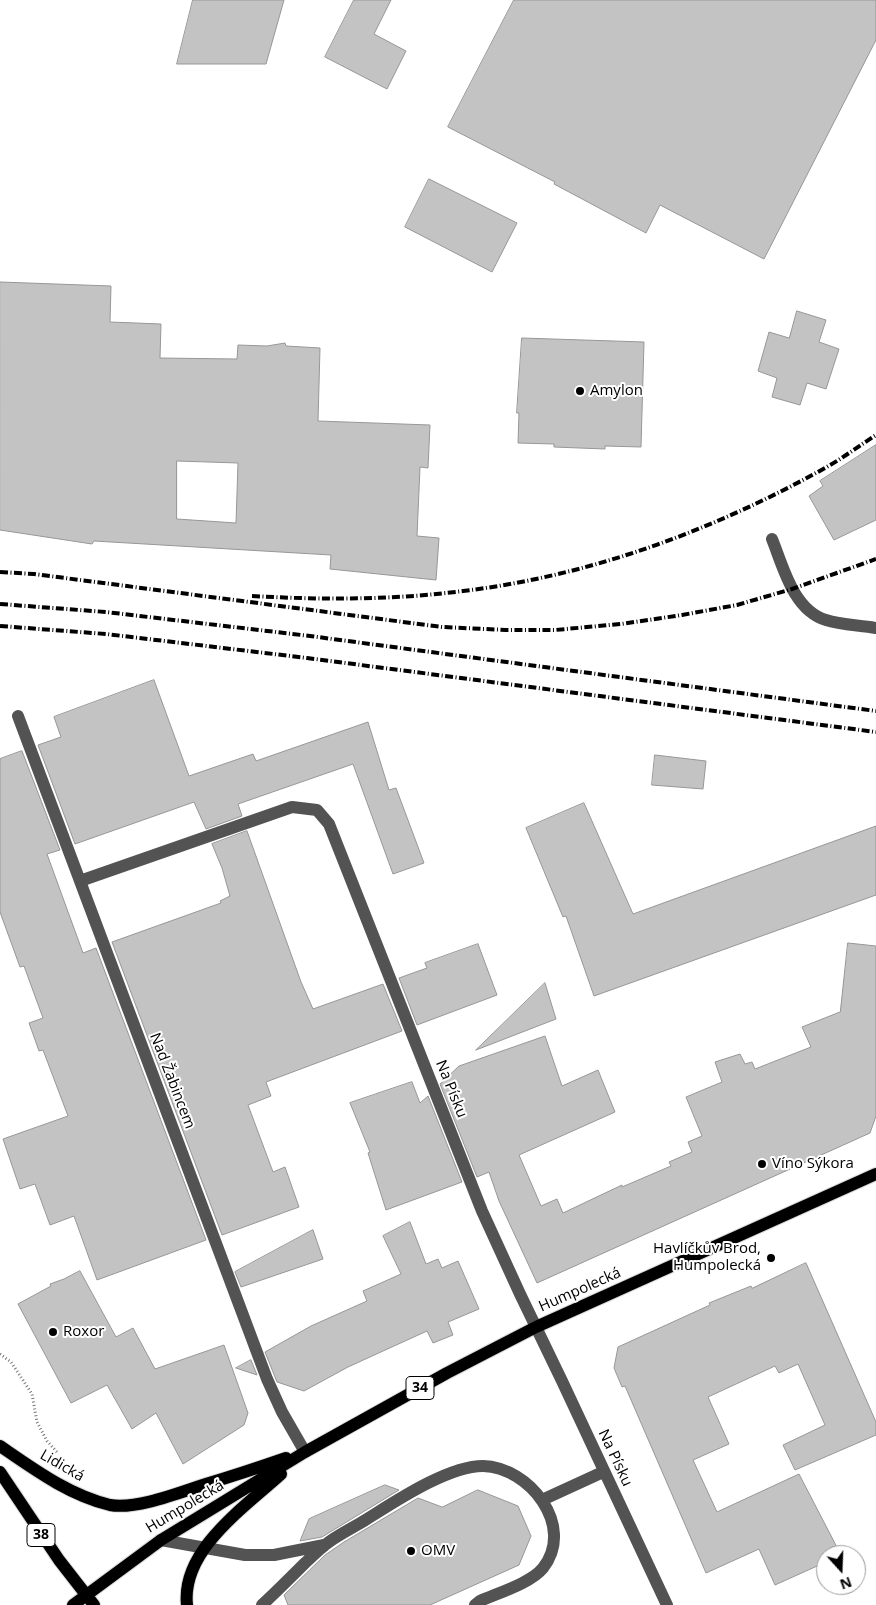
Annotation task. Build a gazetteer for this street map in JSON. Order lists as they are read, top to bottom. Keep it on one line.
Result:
{"streets":{"main road":["Humpolecká","34","Lidická","38"],"street":["Nad Žabincem","Na Písku"]},"crossings":[["Nad Žabincem","Na Písku"],["Nad Žabincem","Humpolecká"],["Na Písku","Humpolecká"],["Humpolecká","Lidická"],["Humpolecká","38"]],"places":["Amylon","Víno Sýkora","Havlíčkův Brod, Humpolecká","Roxor","OMV"],"north":"bottom"}
